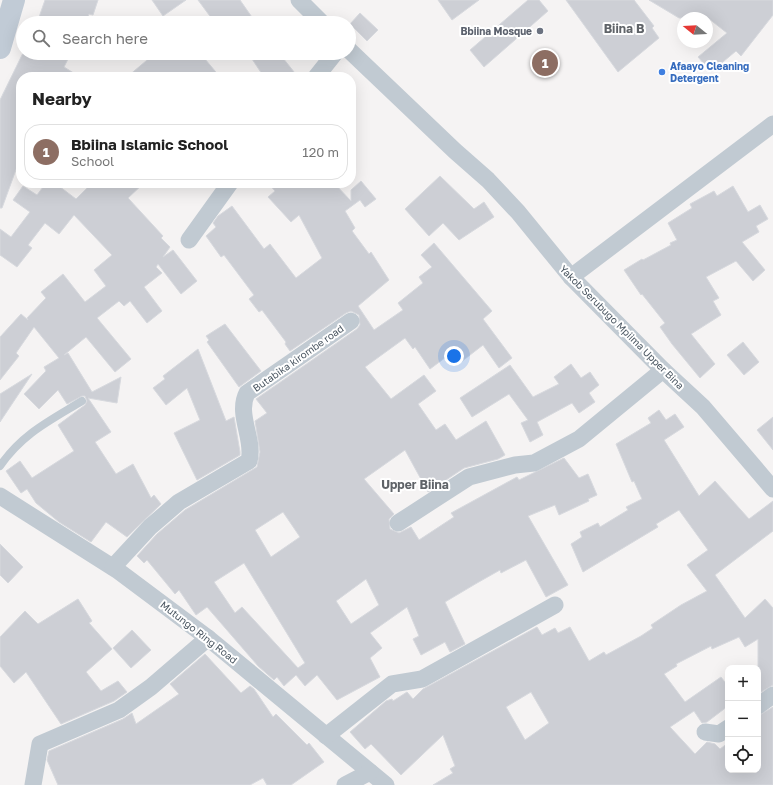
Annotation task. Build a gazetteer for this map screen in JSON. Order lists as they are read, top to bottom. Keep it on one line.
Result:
{"streets":{"street":["Yakob Serubugo Mpiima Upper Bina","Butabika kirombe road","Mutungo Ring Road"]},"crossings":[["Butabika kirombe road","Mutungo Ring Road"]],"districts":["Biina B","Upper Biina"],"places":["Bbiina Mosque","Afaayo Cleaning Detergent"],"north":"left","page":{"search":"Search here","pins":"1","heading":"Nearby","list":[{"mark":"1","name":"Bbiina Islamic School","note":"School","value":"120 m"}],"map_buttons":["+","−"]}}
